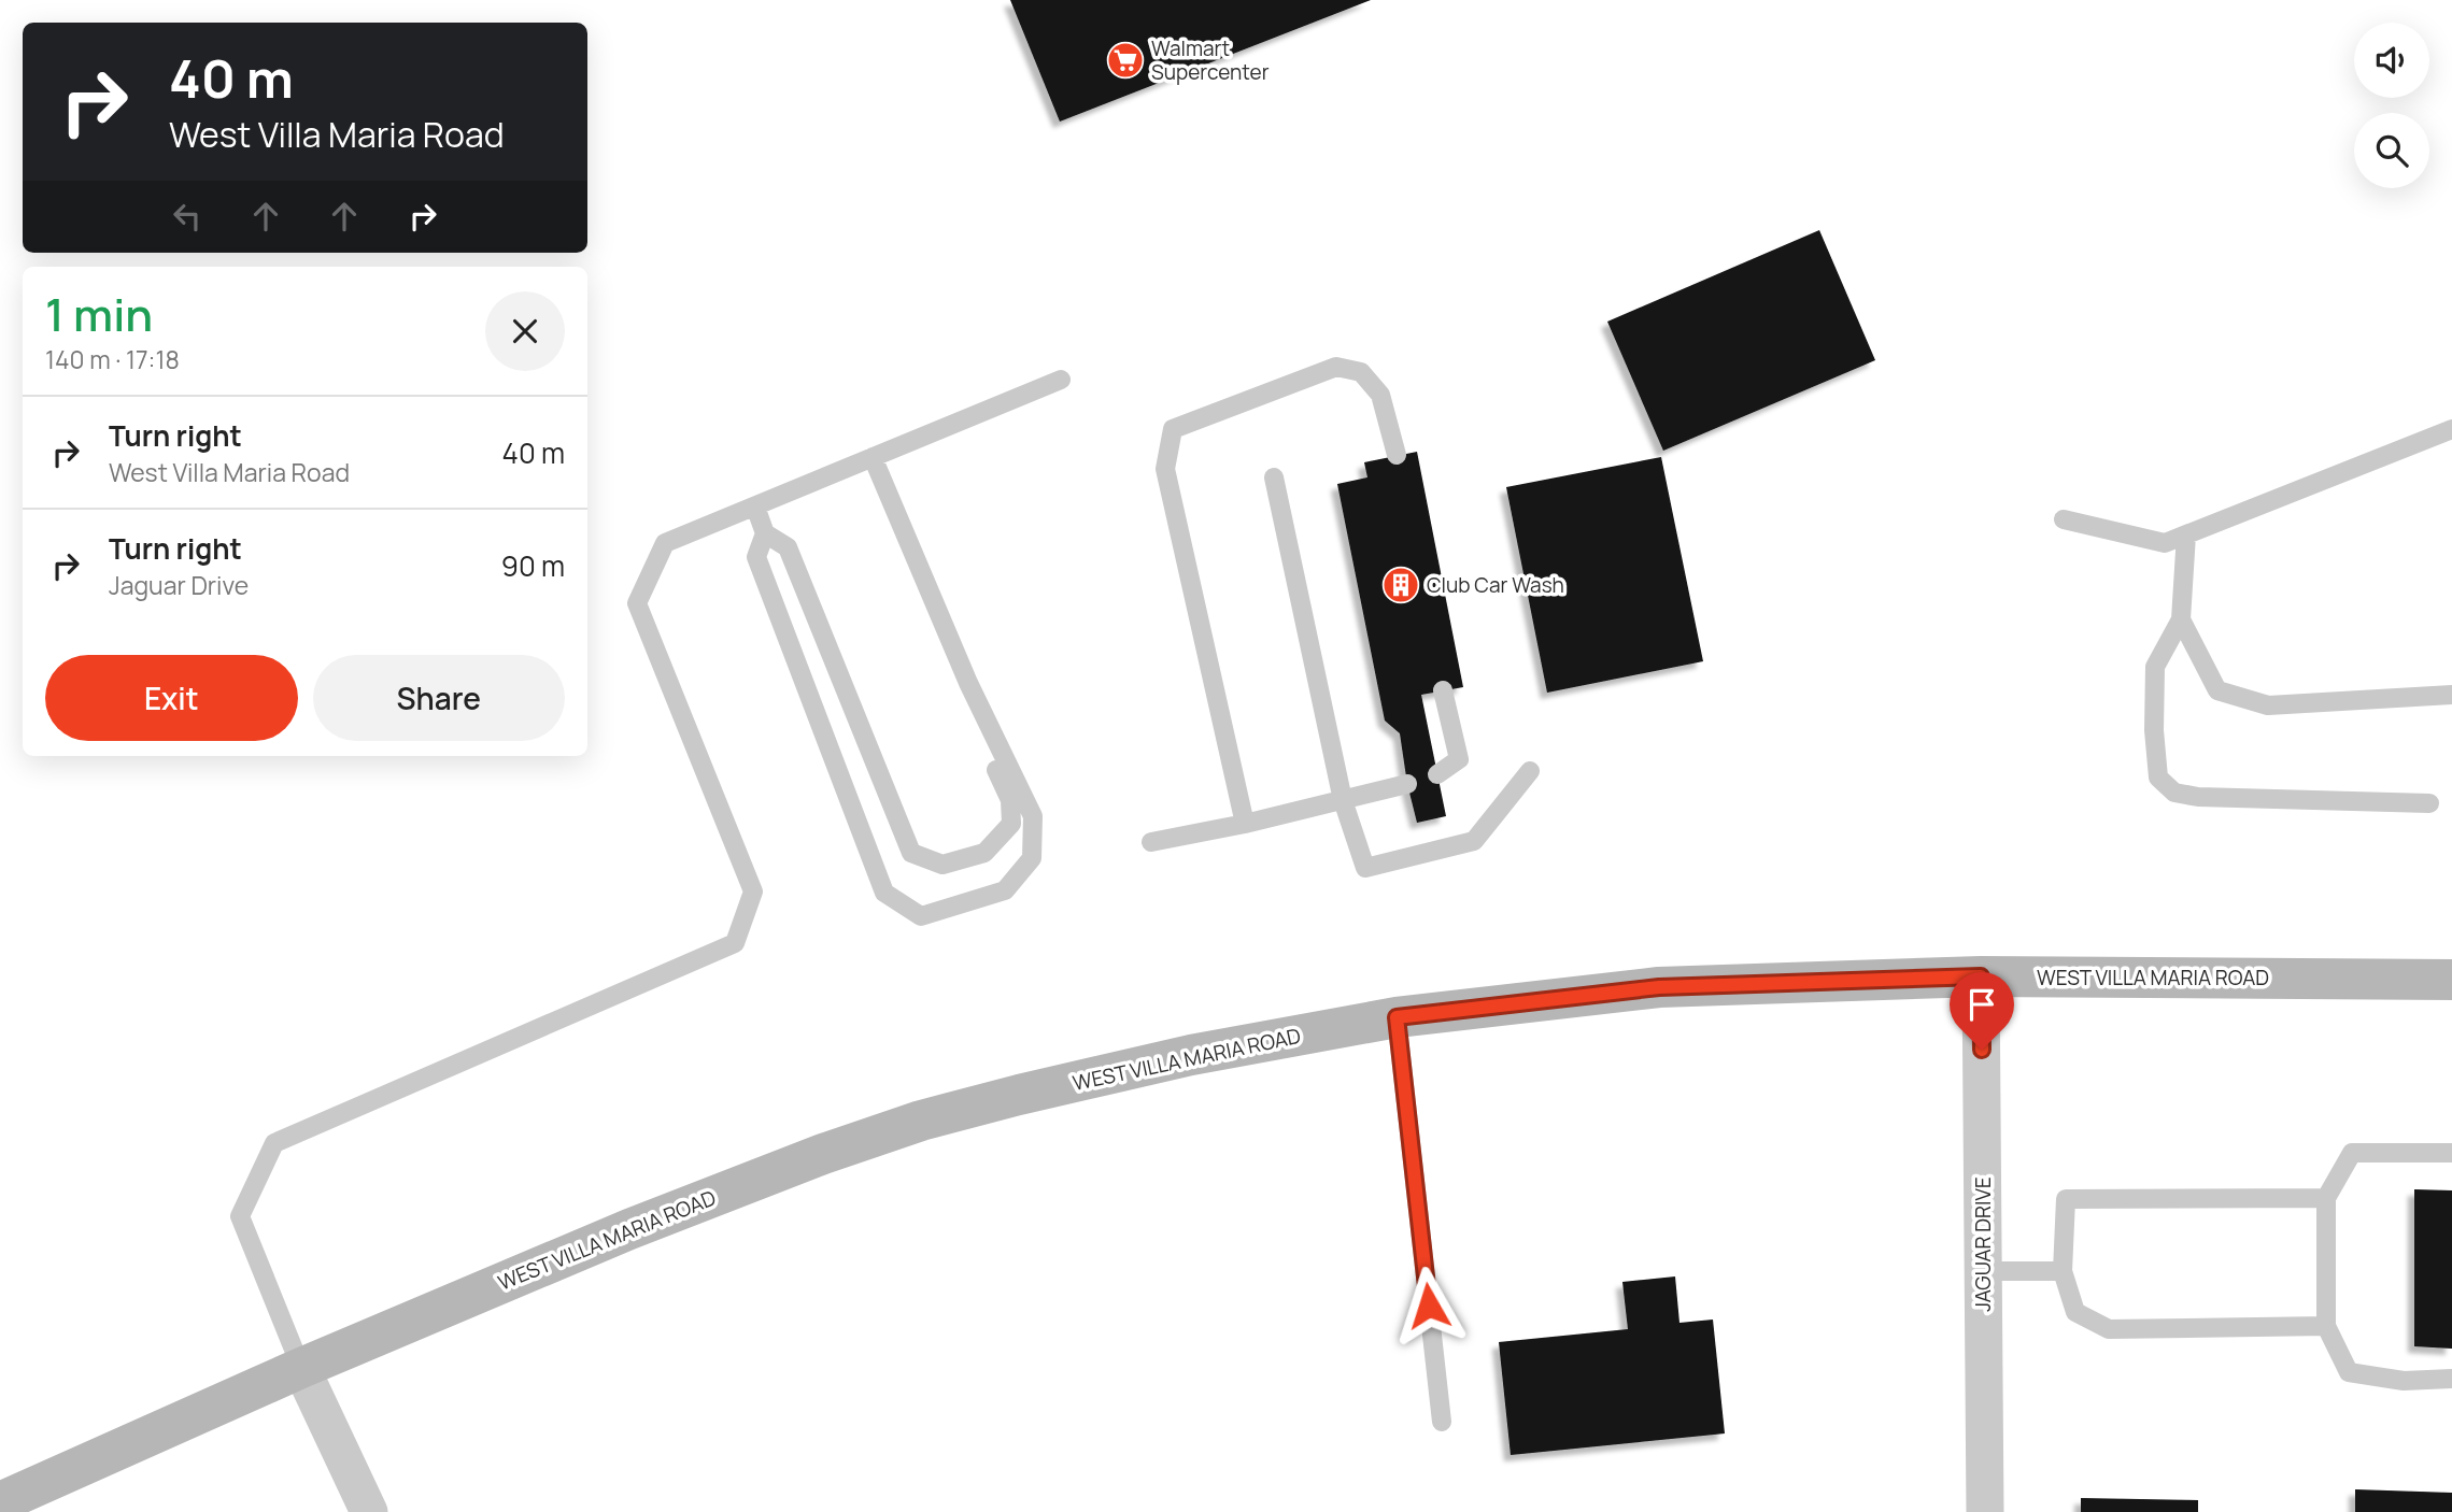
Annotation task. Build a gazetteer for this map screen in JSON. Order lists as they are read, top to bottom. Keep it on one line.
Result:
{"streets":{"main road":["WEST VILLA MARIA ROAD"],"street":["JAGUAR DRIVE"]},"crossings":[["WEST VILLA MARIA ROAD","JAGUAR DRIVE"]],"places":{"supermarket":["Walmart Supercenter"],"building":["Club Car Wash"]},"page":{"turn":["40 m","West Villa Maria Road"],"heading":["1 min","140 m · 17:18"],"list":[{"name":"Turn right","note":"West Villa Maria Road","value":"40 m"},{"name":"Turn right","note":"Jaguar Drive","value":"90 m"}],"buttons":["Exit","Share"]}}
